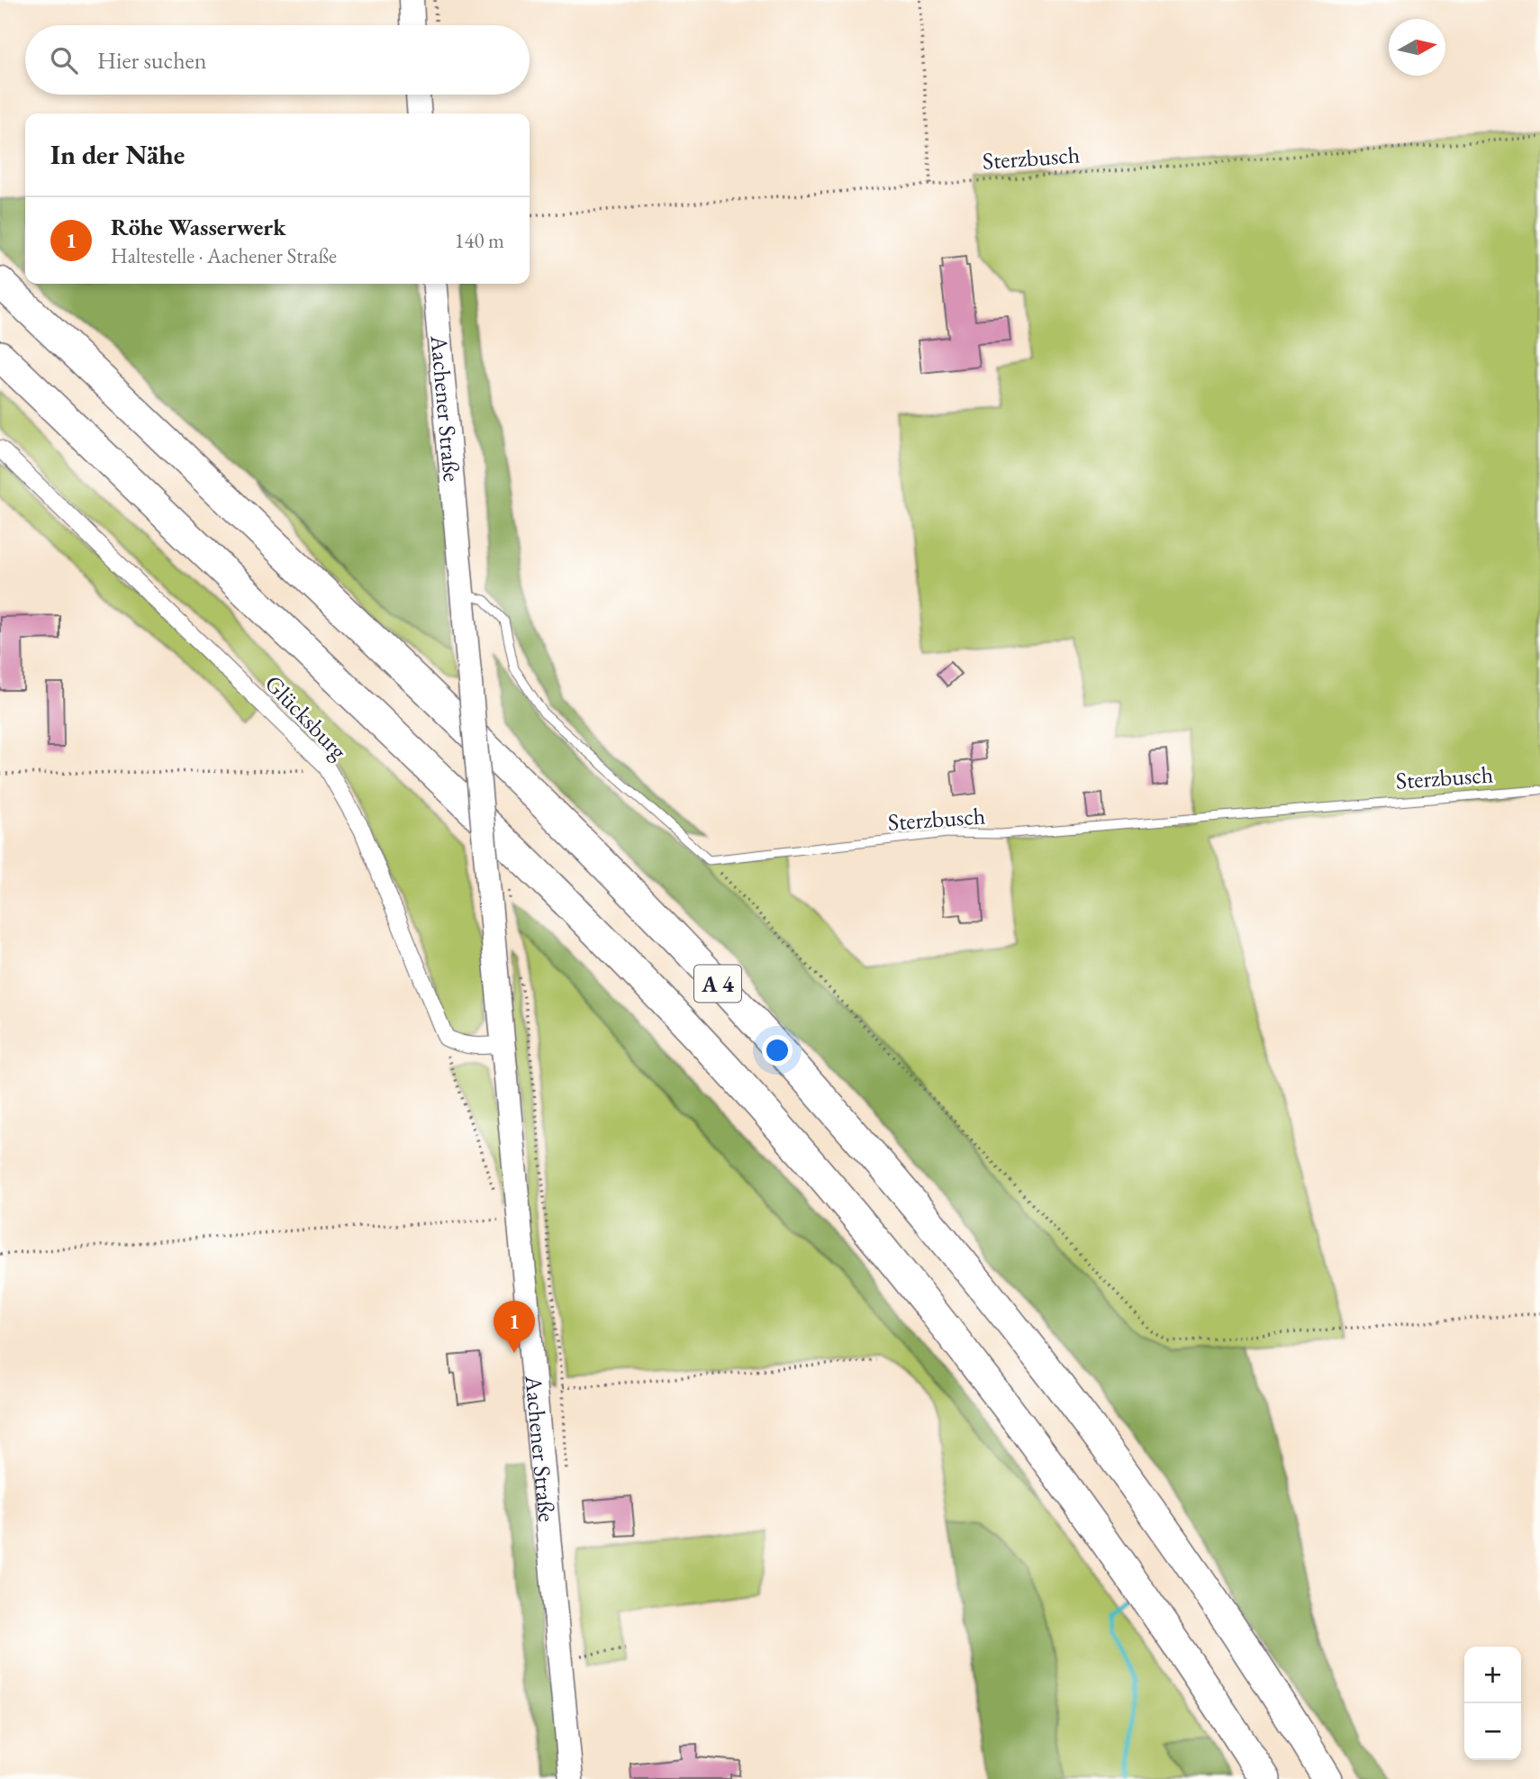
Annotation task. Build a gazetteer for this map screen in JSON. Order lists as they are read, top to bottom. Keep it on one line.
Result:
{"streets":{"highway":["A 4"],"main road":["Aachener Straße"],"street":["Glücksburg"],"lane":["Sterzbusch"]},"north":"right","page":{"search":"Hier suchen","heading":"In der Nähe","list":[{"mark":"1","name":"Röhe Wasserwerk","note":"Haltestelle · Aachener Straße","value":"140 m"}],"pins":"1","map_buttons":["+","−"]}}
